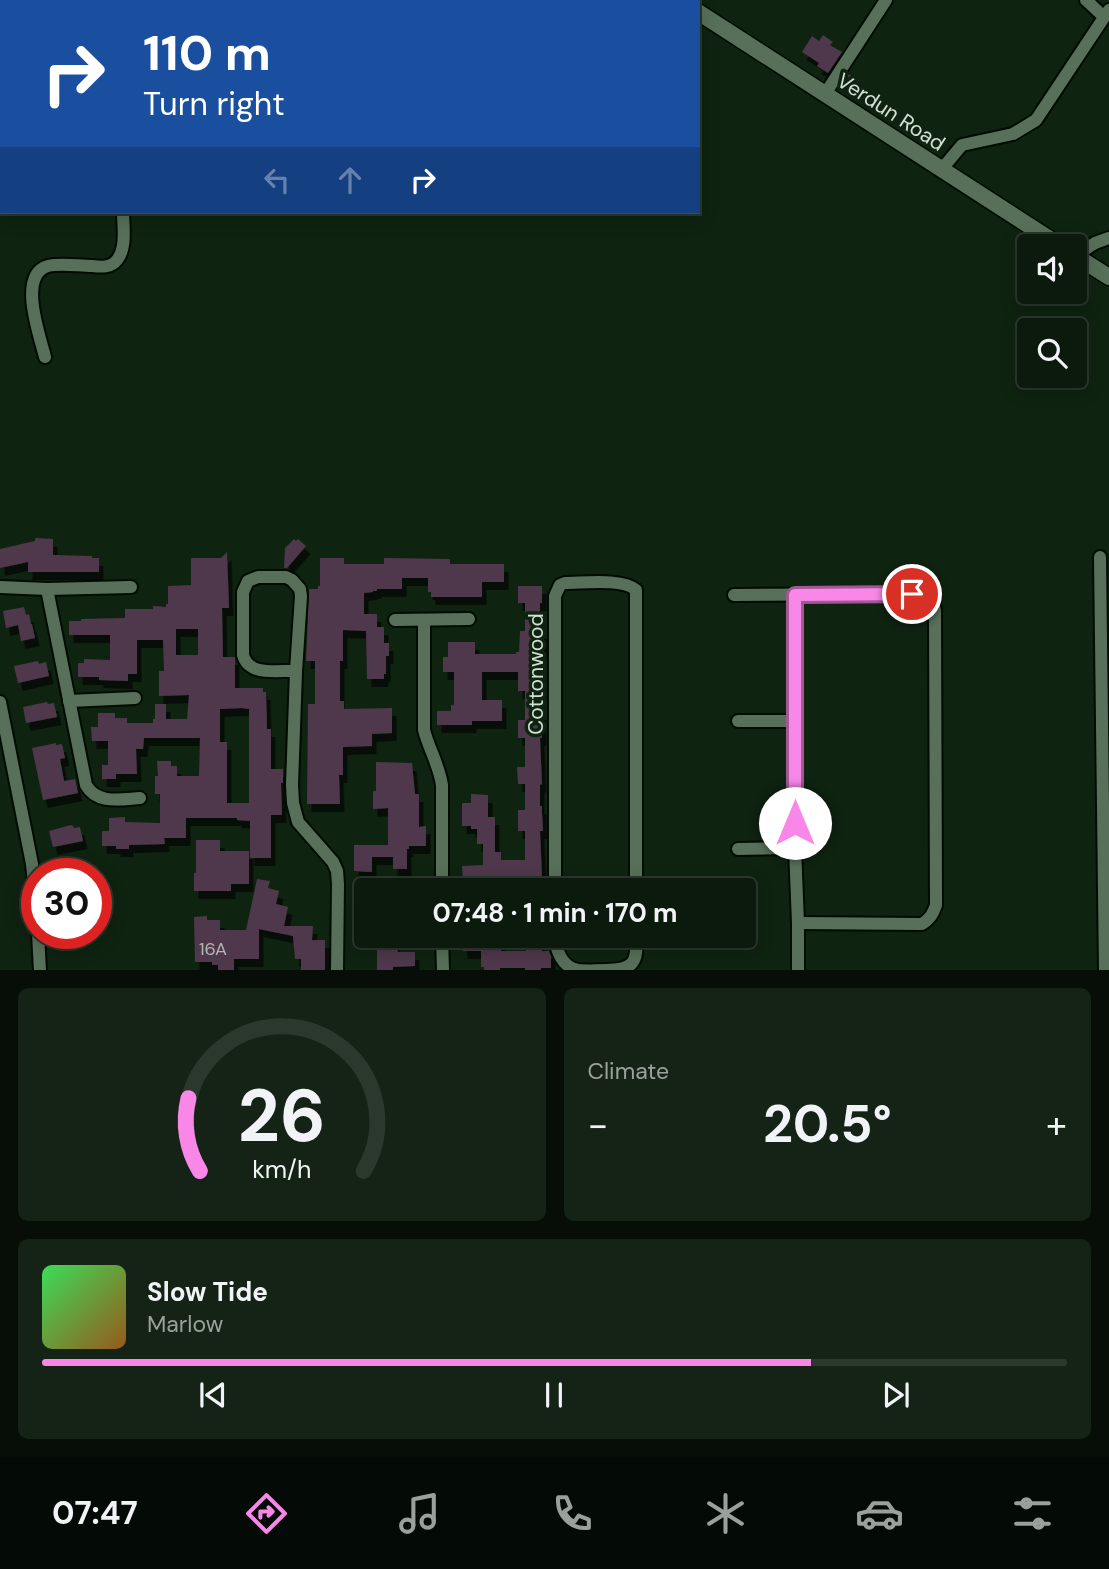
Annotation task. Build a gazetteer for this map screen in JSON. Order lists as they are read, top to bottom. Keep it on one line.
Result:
{"streets":{"street":["Verdun Road","Cottonwood"]},"house_numbers":["16A"],"page":{"turn":["110 m","Turn right"],"limit":"30","trip":"07:48 · 1 min · 170 m","tile":"Climate","heat":["−","20.5°","+"],"song":["Slow Tide","Marlow"],"tabs":"07:47","gauge":["26","km/h"]}}
